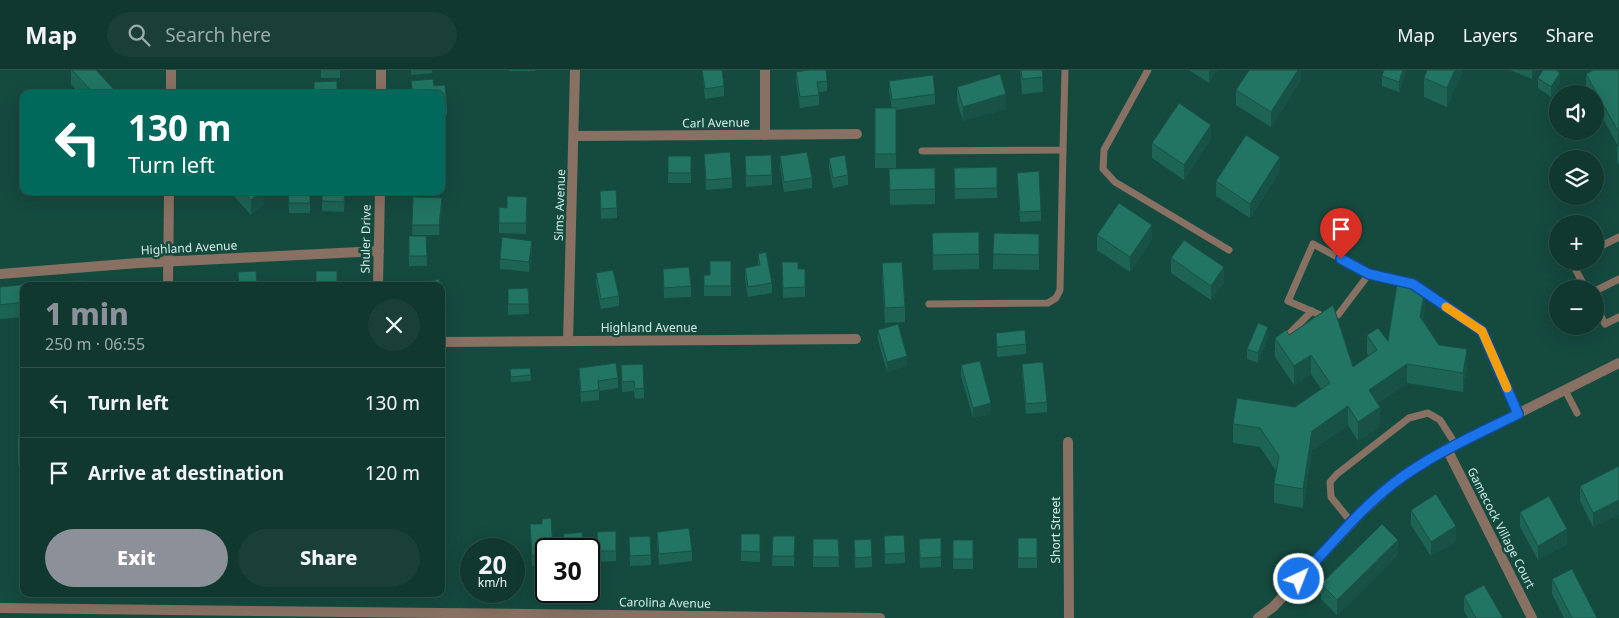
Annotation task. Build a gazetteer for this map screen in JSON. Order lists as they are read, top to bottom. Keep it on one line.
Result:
{"streets":{"street":["Carl Avenue","Sims Avenue","Shuler Drive","Highland Avenue","Gamecock Village Court","Short Street","Carolina Avenue"]},"crossings":[["Carl Avenue","Sims Avenue"],["Sims Avenue","Highland Avenue"],["Shuler Drive","Highland Avenue"]],"page":{"header":"Map","search":"Search here","nav":["Map","Layers","Share"],"map_buttons":["+","−"],"turn":["130 m","Turn left"],"heading":["1 min","250 m · 06:55"],"list":[{"name":"Turn left","value":"130 m"},{"name":"Arrive at destination","value":"120 m"}],"buttons":["Exit","Share"],"speed":"20 km/h","limit":"30"}}
